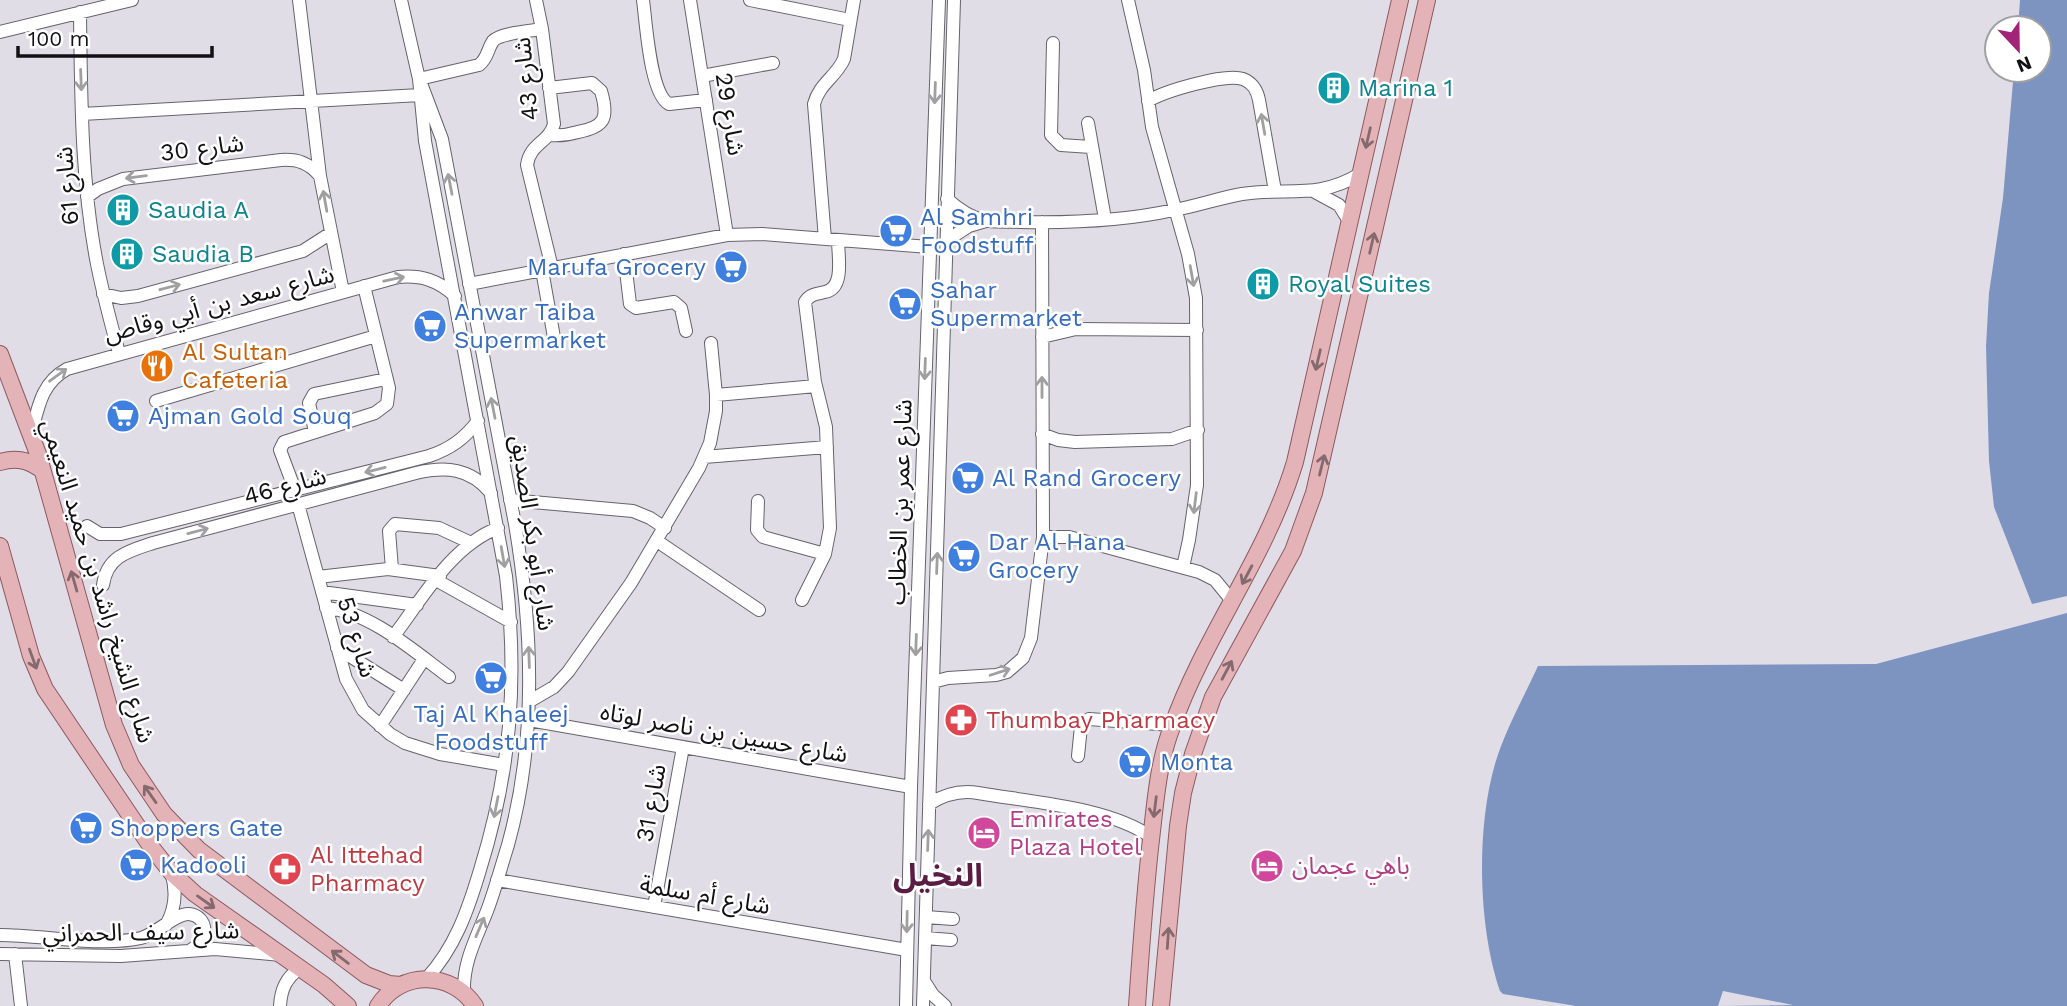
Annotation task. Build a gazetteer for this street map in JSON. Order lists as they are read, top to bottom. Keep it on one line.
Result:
{"streets":{"main road":["شارع الشيخ راشد بن حميد النعيمي"],"street":["شارع 43","شارع 29","شارع 30","شارع 61","شارع سعد بن أبي وقاص","شارع 46","شارع عمر بن الخطاب","شارع أبو بكر الصديق","شارع 53","شارع حسين بن ناصر لوتاه","شارع 31","شارع أم سلمة","شارع سيف الحمراني"]},"crossings":[["شارع 30","شارع 61"],["شارع 61","شارع سعد بن أبي وقاص"],["شارع سعد بن أبي وقاص","شارع أبو بكر الصديق"],["شارع سعد بن أبي وقاص","شارع الشيخ راشد بن حميد النعيمي"],["شارع 46","شارع أبو بكر الصديق"],["شارع 46","شارع 53"],["شارع عمر بن الخطاب","شارع حسين بن ناصر لوتاه"],["شارع عمر بن الخطاب","شارع أم سلمة"],["شارع أبو بكر الصديق","شارع 53"],["شارع أبو بكر الصديق","شارع حسين بن ناصر لوتاه"],["شارع أبو بكر الصديق","شارع أم سلمة"],["شارع حسين بن ناصر لوتاه","شارع 31"],["شارع 31","شارع أم سلمة"]],"one_way":["شارع سعد بن أبي وقاص"],"districts":["النخيل"],"places":{"building":["Marina 1","Saudia A","Saudia B","Royal Suites"],"supermarket":["Al Samhri Foodstuff","Marufa Grocery","Sahar Supermarket","Anwar Taiba Supermarket","Ajman Gold Souq","Al Rand Grocery","Dar Al Hana Grocery","Taj Al Khaleej Foodstuff","Monta","Shoppers Gate","Kadooli"],"restaurant":["Al Sultan Cafeteria"],"pharmacy":["Thumbay Pharmacy","Al Ittehad Pharmacy"],"hotel":["Emirates Plaza Hotel","باهي عجمان"]},"scale_bar":"100 m","north":"bottom"}
